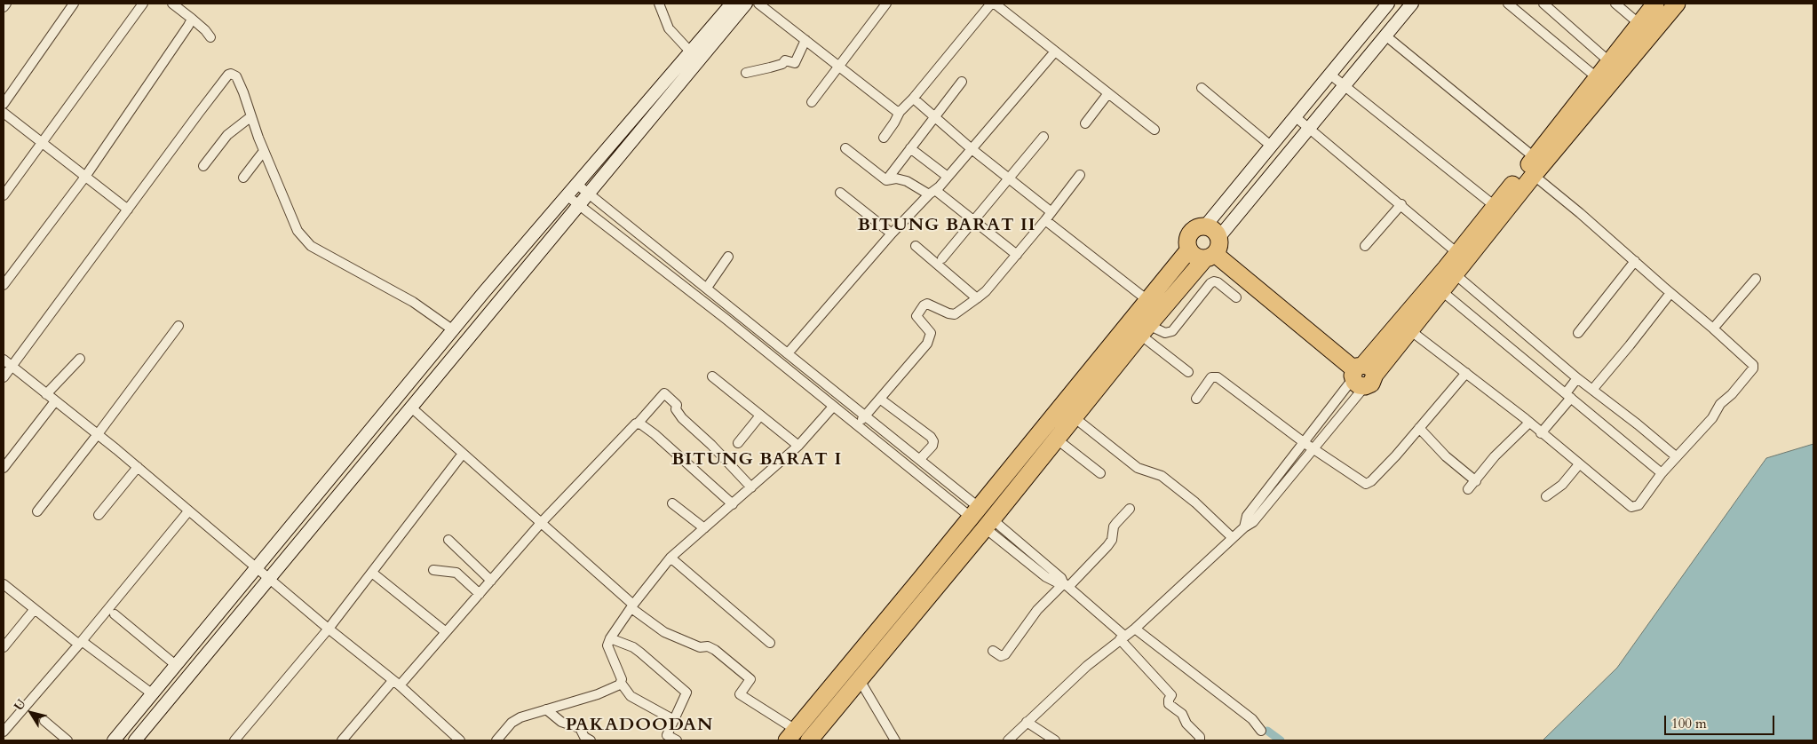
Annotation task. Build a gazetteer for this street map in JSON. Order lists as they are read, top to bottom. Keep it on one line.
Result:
{"districts":["BITUNG BARAT II","BITUNG BARAT I","PAKADOODAN"],"scale_bar":"100 m","north":"top left"}
